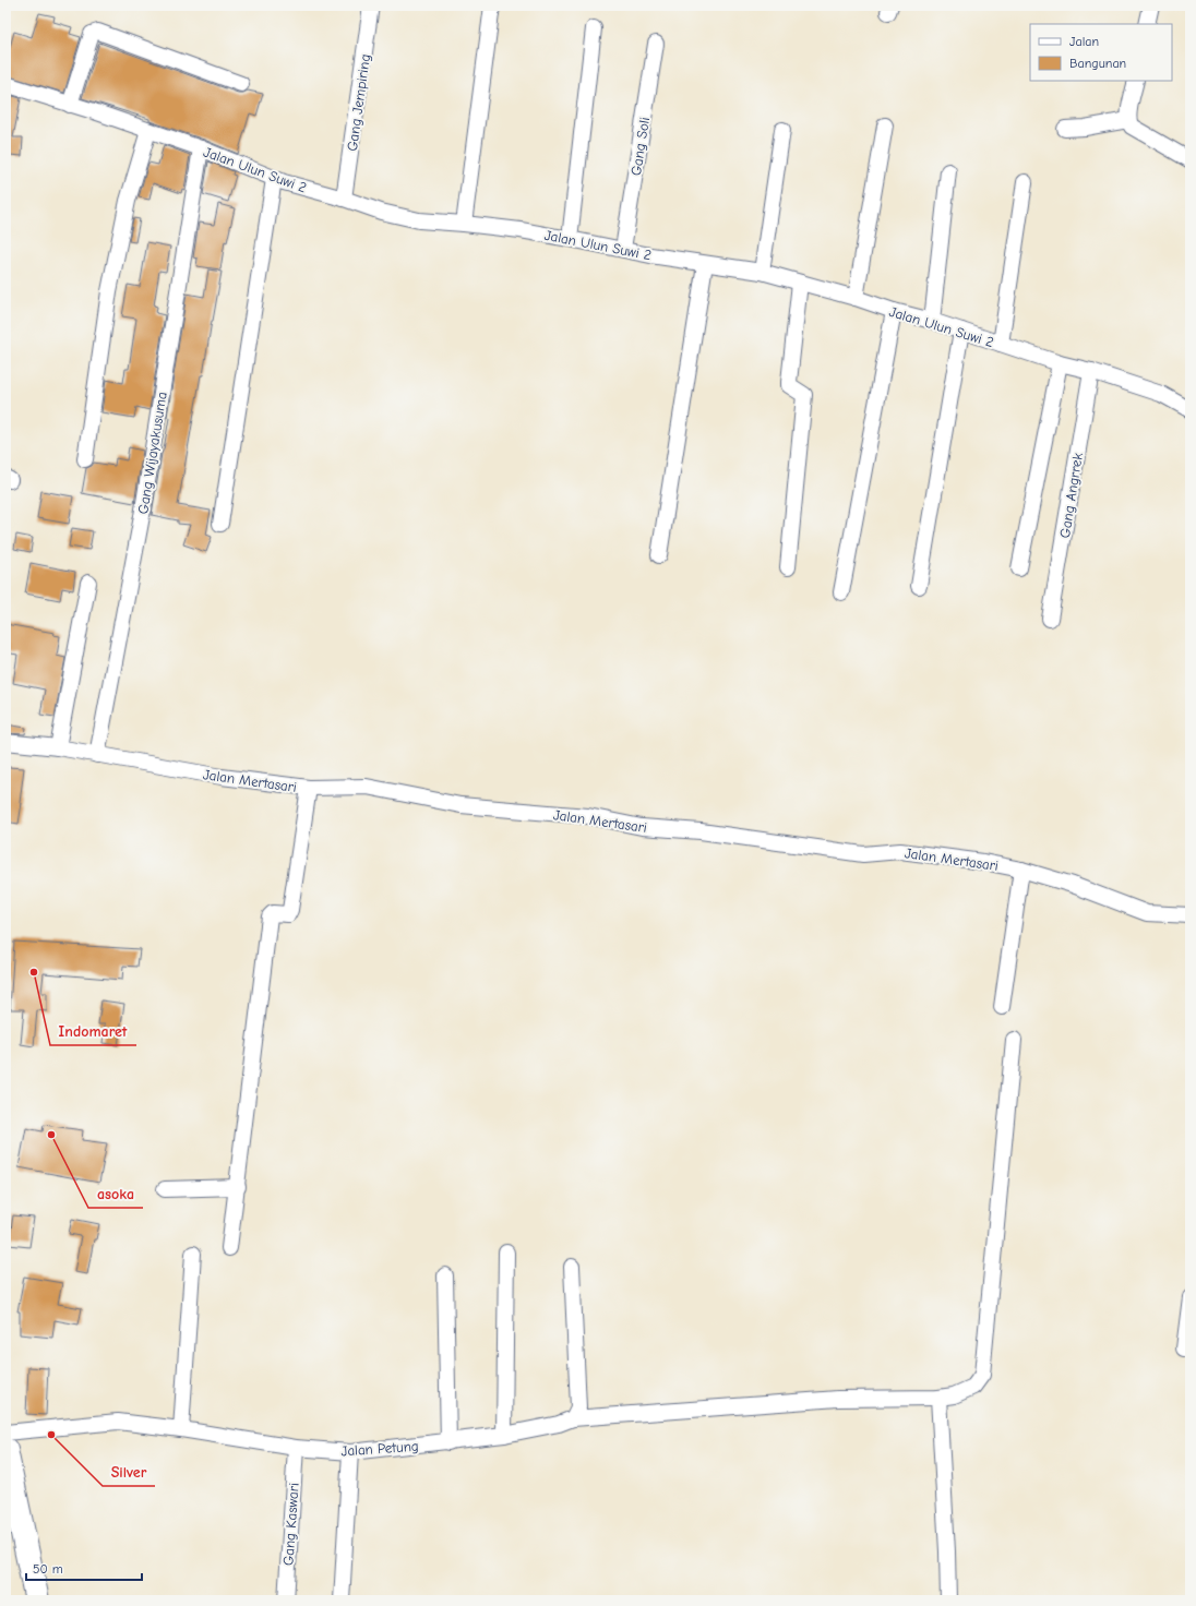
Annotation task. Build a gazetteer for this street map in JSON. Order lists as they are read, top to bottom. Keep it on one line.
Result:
{"streets":{"street":["Gang Jempiring","Gang Soli","Jalan Ulun Suwi 2","Gang Wijayakusuma","Gang Angrrek","Jalan Mertasari","Jalan Petung","Gang Kaswari"]},"crossings":[["Gang Jempiring","Jalan Ulun Suwi 2"],["Gang Soli","Jalan Ulun Suwi 2"],["Jalan Ulun Suwi 2","Gang Wijayakusuma"],["Jalan Ulun Suwi 2","Gang Angrrek"],["Gang Wijayakusuma","Jalan Mertasari"],["Jalan Petung","Gang Kaswari"]],"places":["Indomaret","asoka","Silver"],"legend":["Jalan","Bangunan"],"scale_bar":"50 m"}
